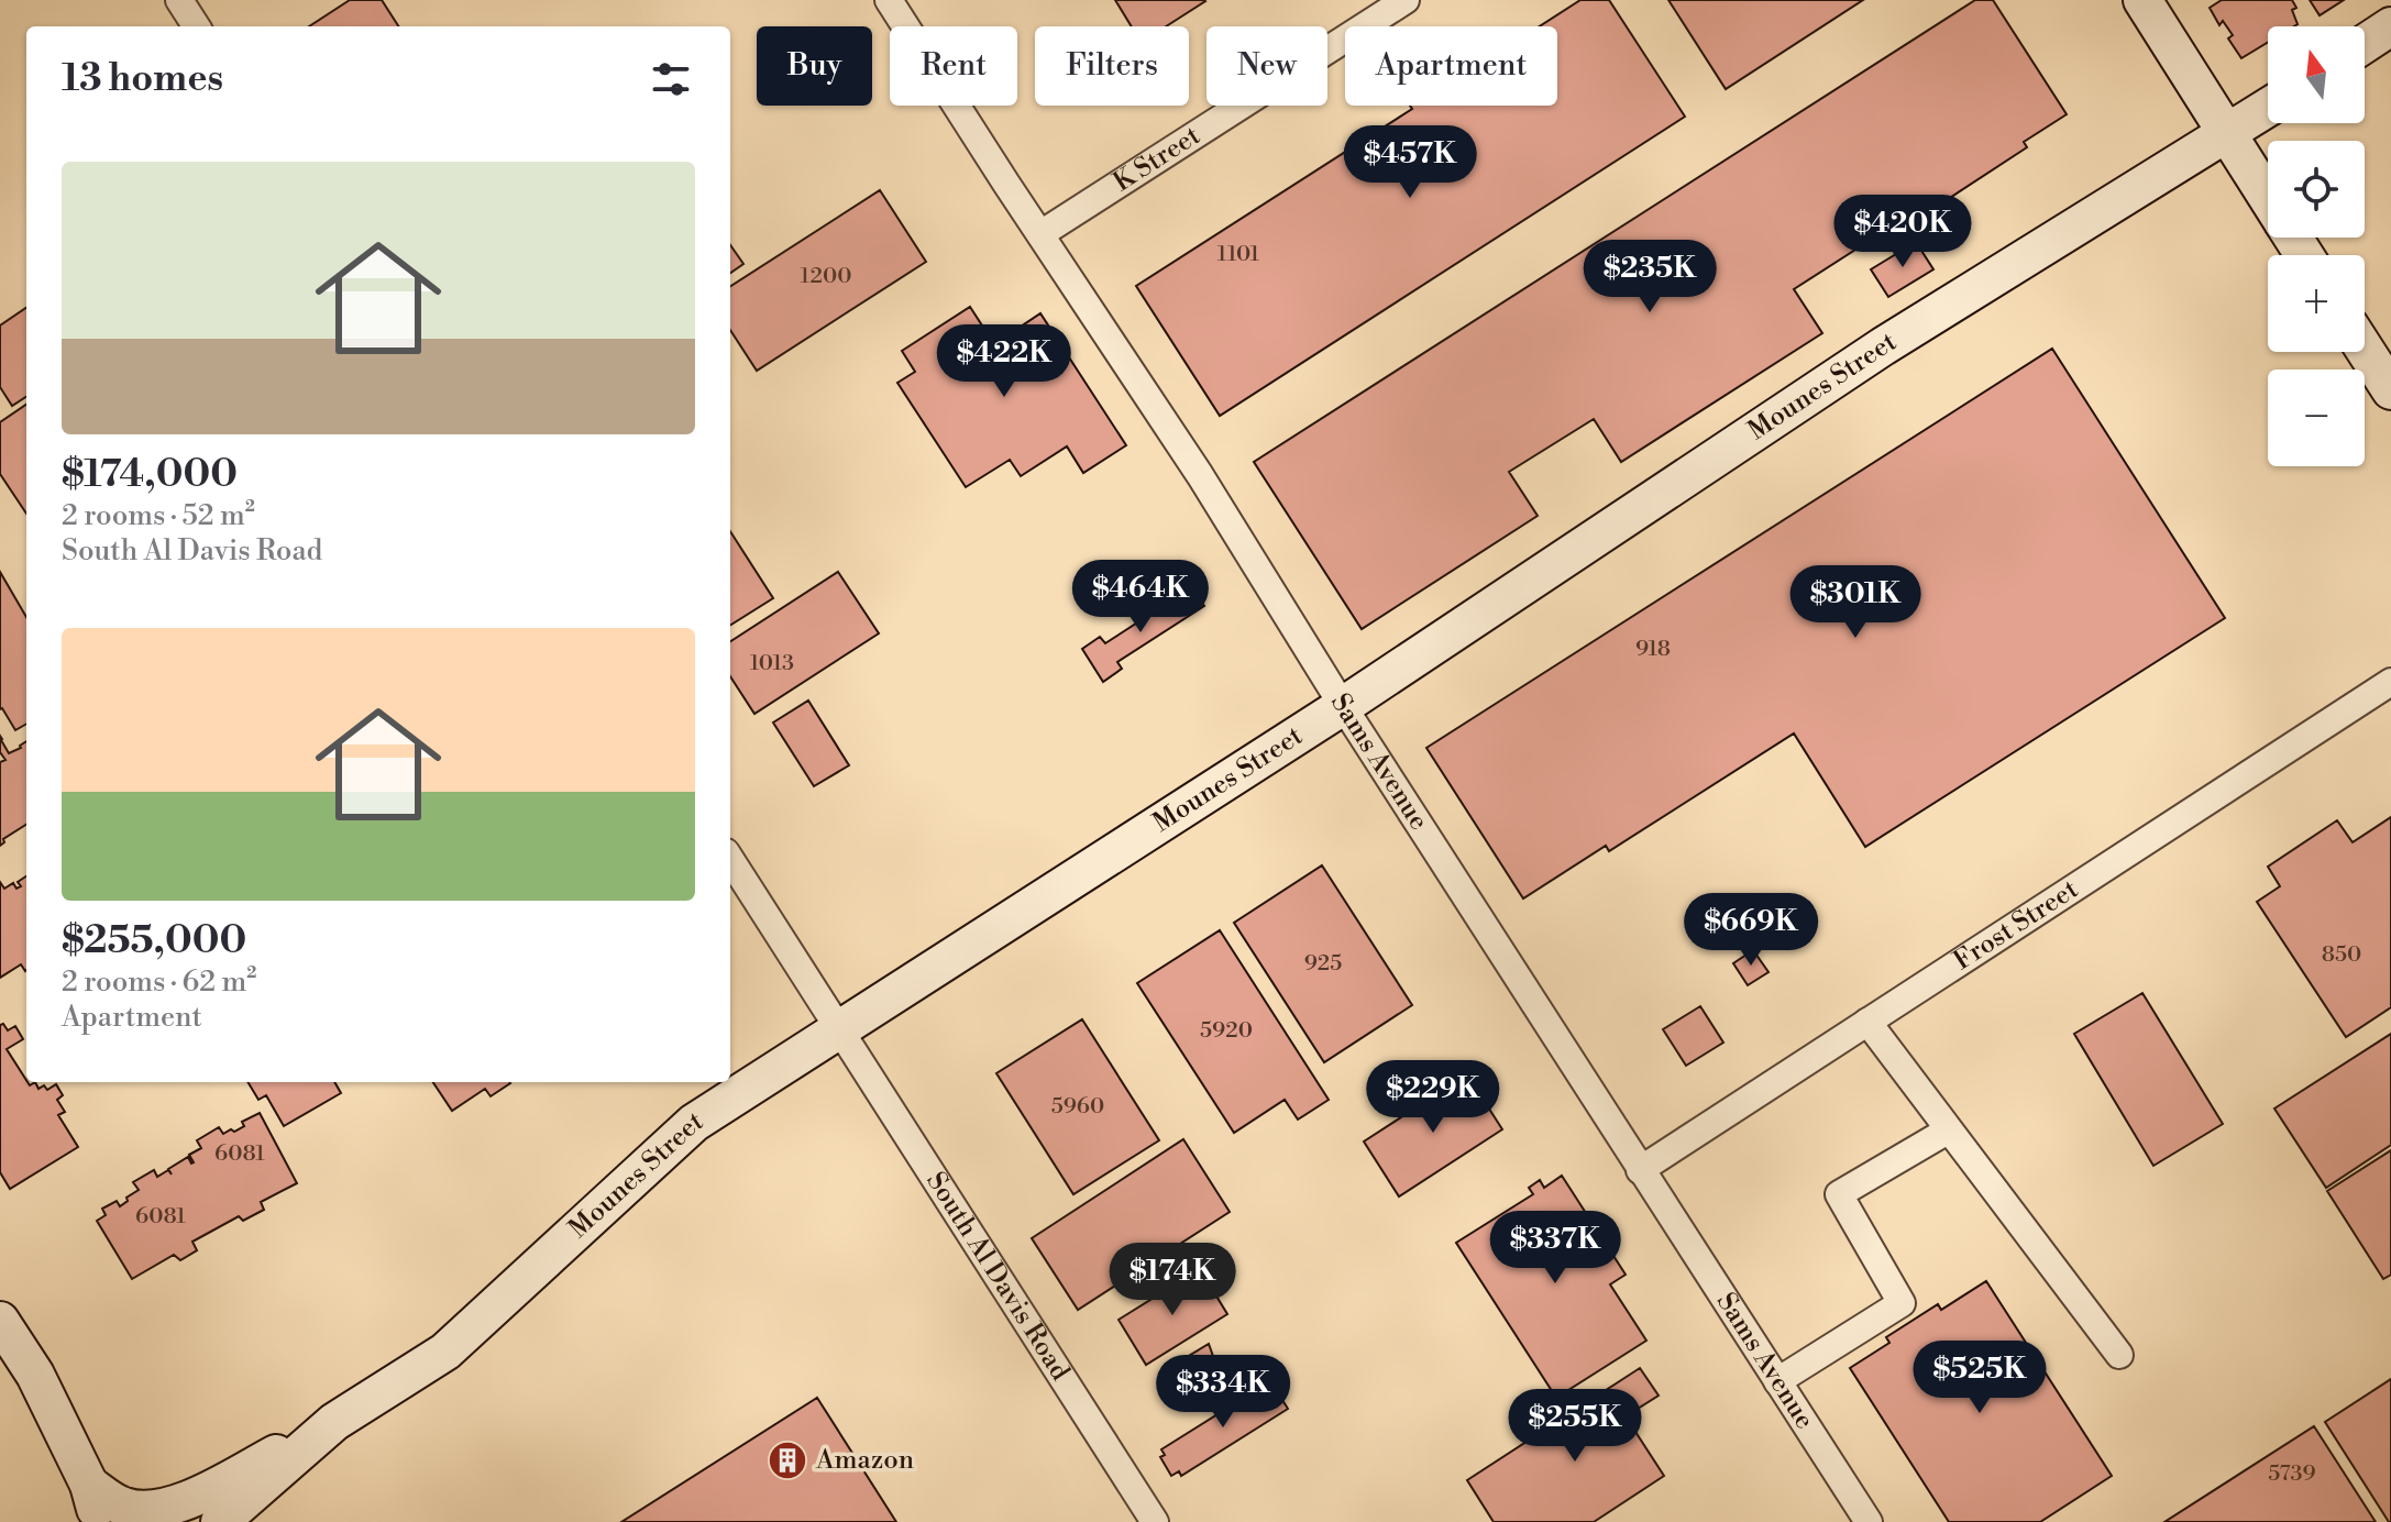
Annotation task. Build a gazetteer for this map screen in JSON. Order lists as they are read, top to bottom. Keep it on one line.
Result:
{"streets":{"main road":["Mounes Street"],"street":["K Street","Sams Avenue","Frost Street","South Al Davis Road"]},"crossings":[["K Street","Sams Avenue"],["Mounes Street","Sams Avenue"],["Mounes Street","South Al Davis Road"],["Sams Avenue","Frost Street"]],"places":{"building":["Amazon"]},"house_numbers":["1101","1200","918","1013","850","925","5920","5960","6081","6081","5739"],"north":"top","page":{"map_buttons":["+","−"],"chip":["Buy","Rent","Filters","New","Apartment"],"heading":"13 homes","price":["$457K","$420K","$235K","$422K","$464K","$301K","$669K","$229K","$337K","$174K","$525K","$334K","$255K"],"list":[{"name":"$174,000","note":"2 rooms · 52 m² · South Al Davis Road"},{"name":"$255,000","note":"2 rooms · 62 m² · Apartment"}]}}
